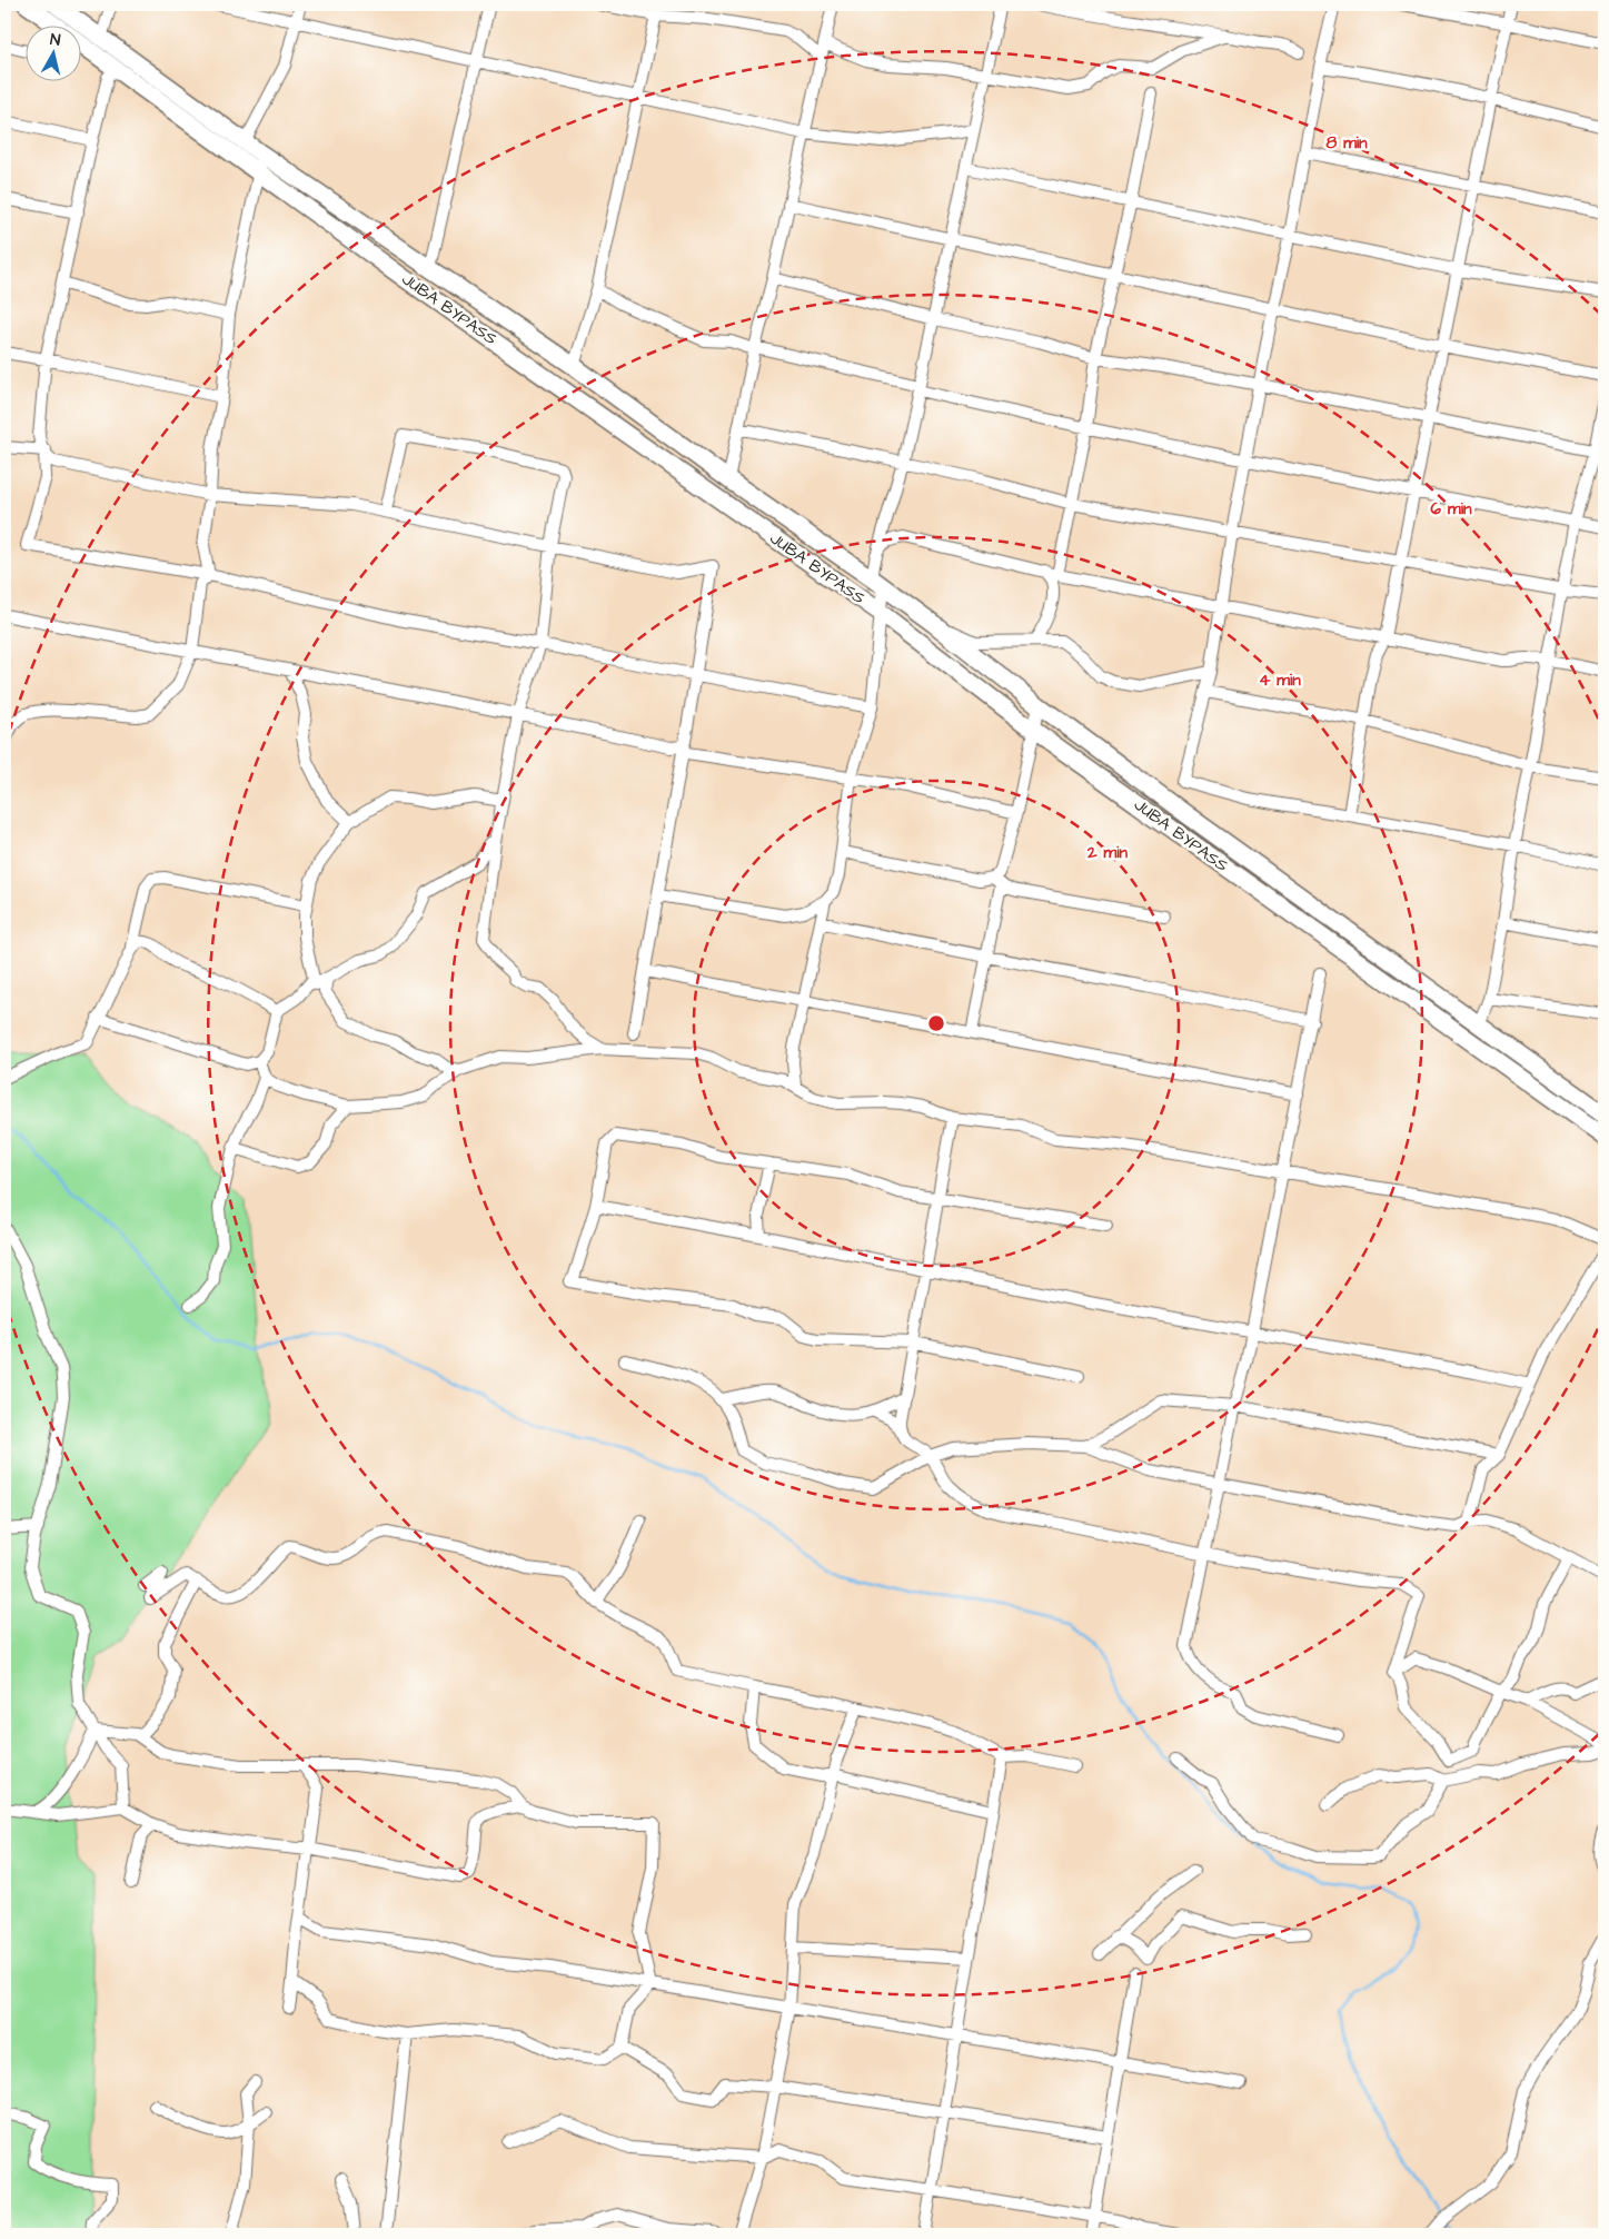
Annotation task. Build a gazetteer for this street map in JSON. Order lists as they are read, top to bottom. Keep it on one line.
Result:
{"streets":{"main road":["JUBA BYPASS"]},"north":"top","rings":["8 min","6 min","4 min","2 min"]}
